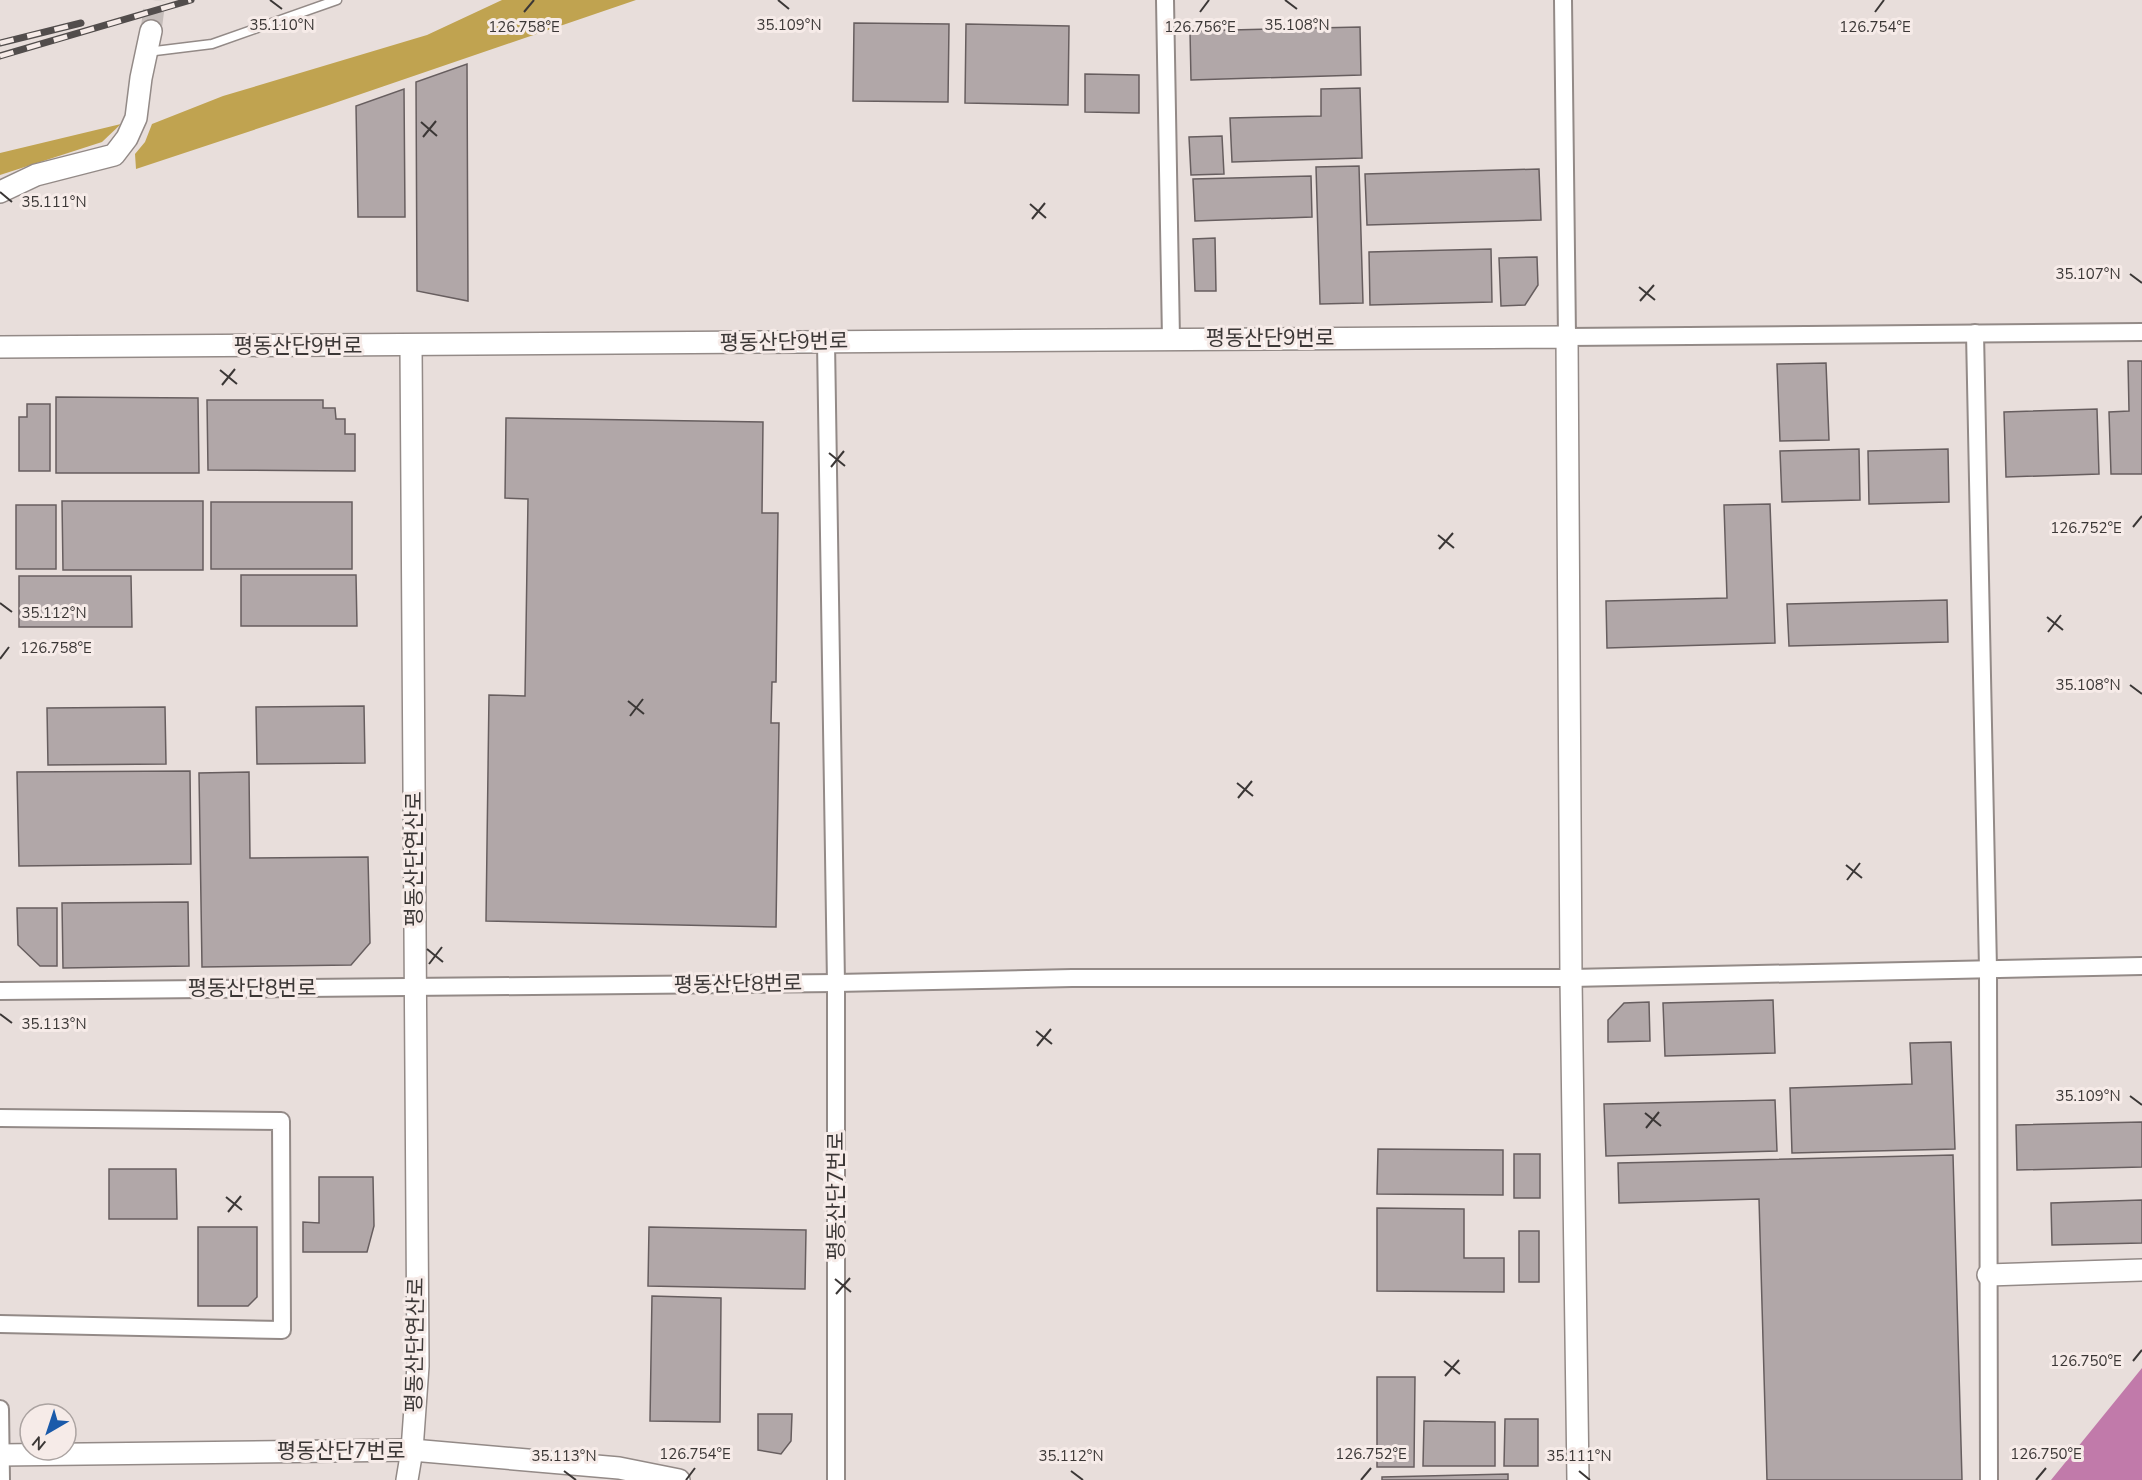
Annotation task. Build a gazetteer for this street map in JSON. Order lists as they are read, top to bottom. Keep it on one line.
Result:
{"streets":{"street":["평동산단9번로","평동산단연산로","평동산단8번로","평동산단7번로"]},"crossings":[["평동산단9번로","평동산단연산로"],["평동산단연산로","평동산단8번로"],["평동산단연산로","평동산단7번로"],["평동산단8번로","평동산단7번로"]],"north":"bottom left","coordinates":["35.110°N","35.109°N","35.108°N","126.758°E","126.756°E","126.754°E","35.111°N","35.107°N","126.752°E","35.112°N","35.113°N","126.750°E"]}
